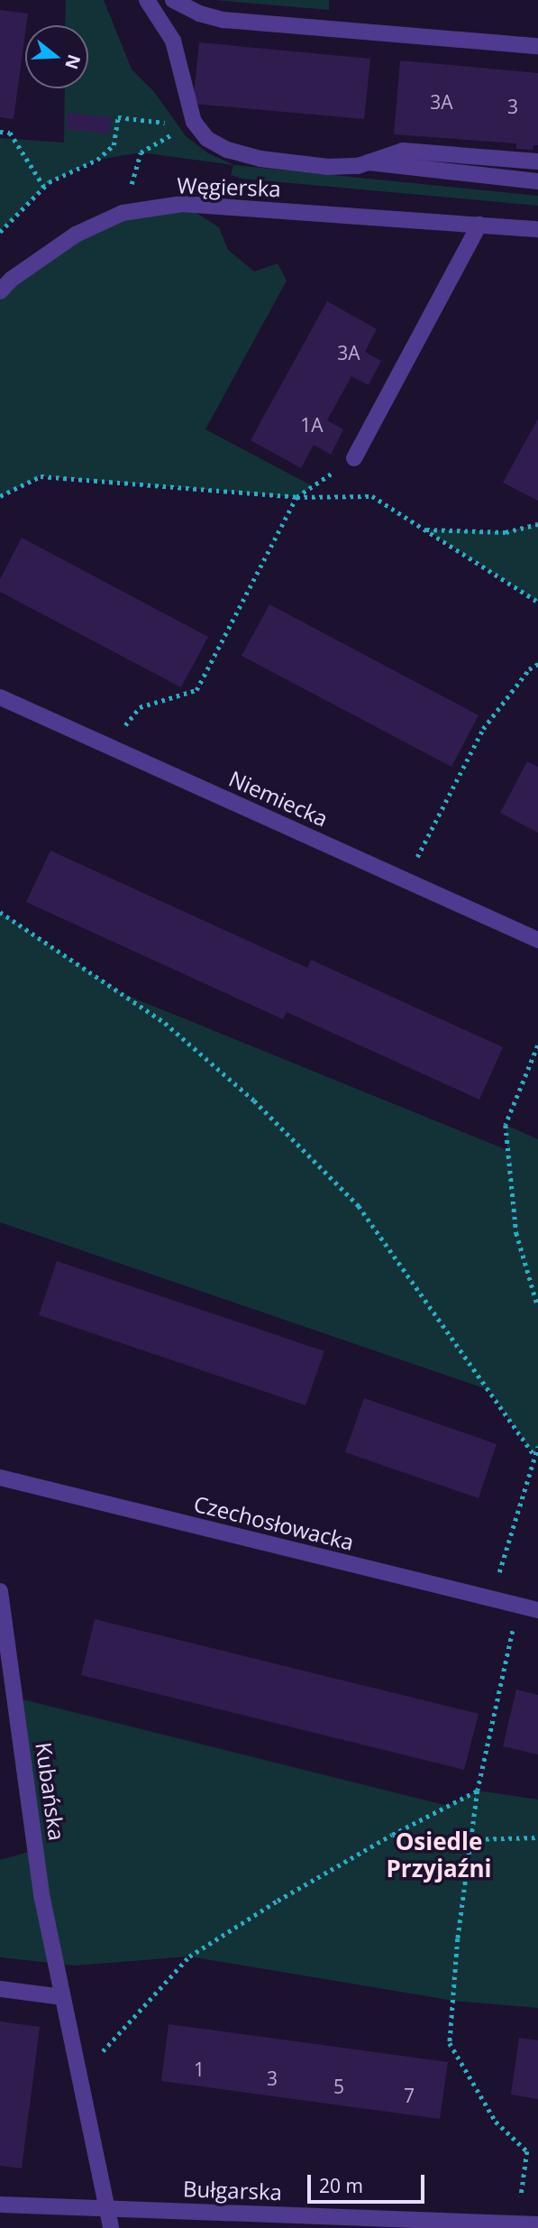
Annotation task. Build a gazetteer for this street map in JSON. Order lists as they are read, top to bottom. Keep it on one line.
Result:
{"streets":{"street":["Węgierska","Niemiecka","Czechosłowacka","Kubańska","Bułgarska"]},"crossings":[["Kubańska","Bułgarska"]],"districts":["Osiedle Przyjaźni"],"house_numbers":["3A","3","3A","1A","1","3","5","7"],"scale_bar":"20 m","north":"right"}
